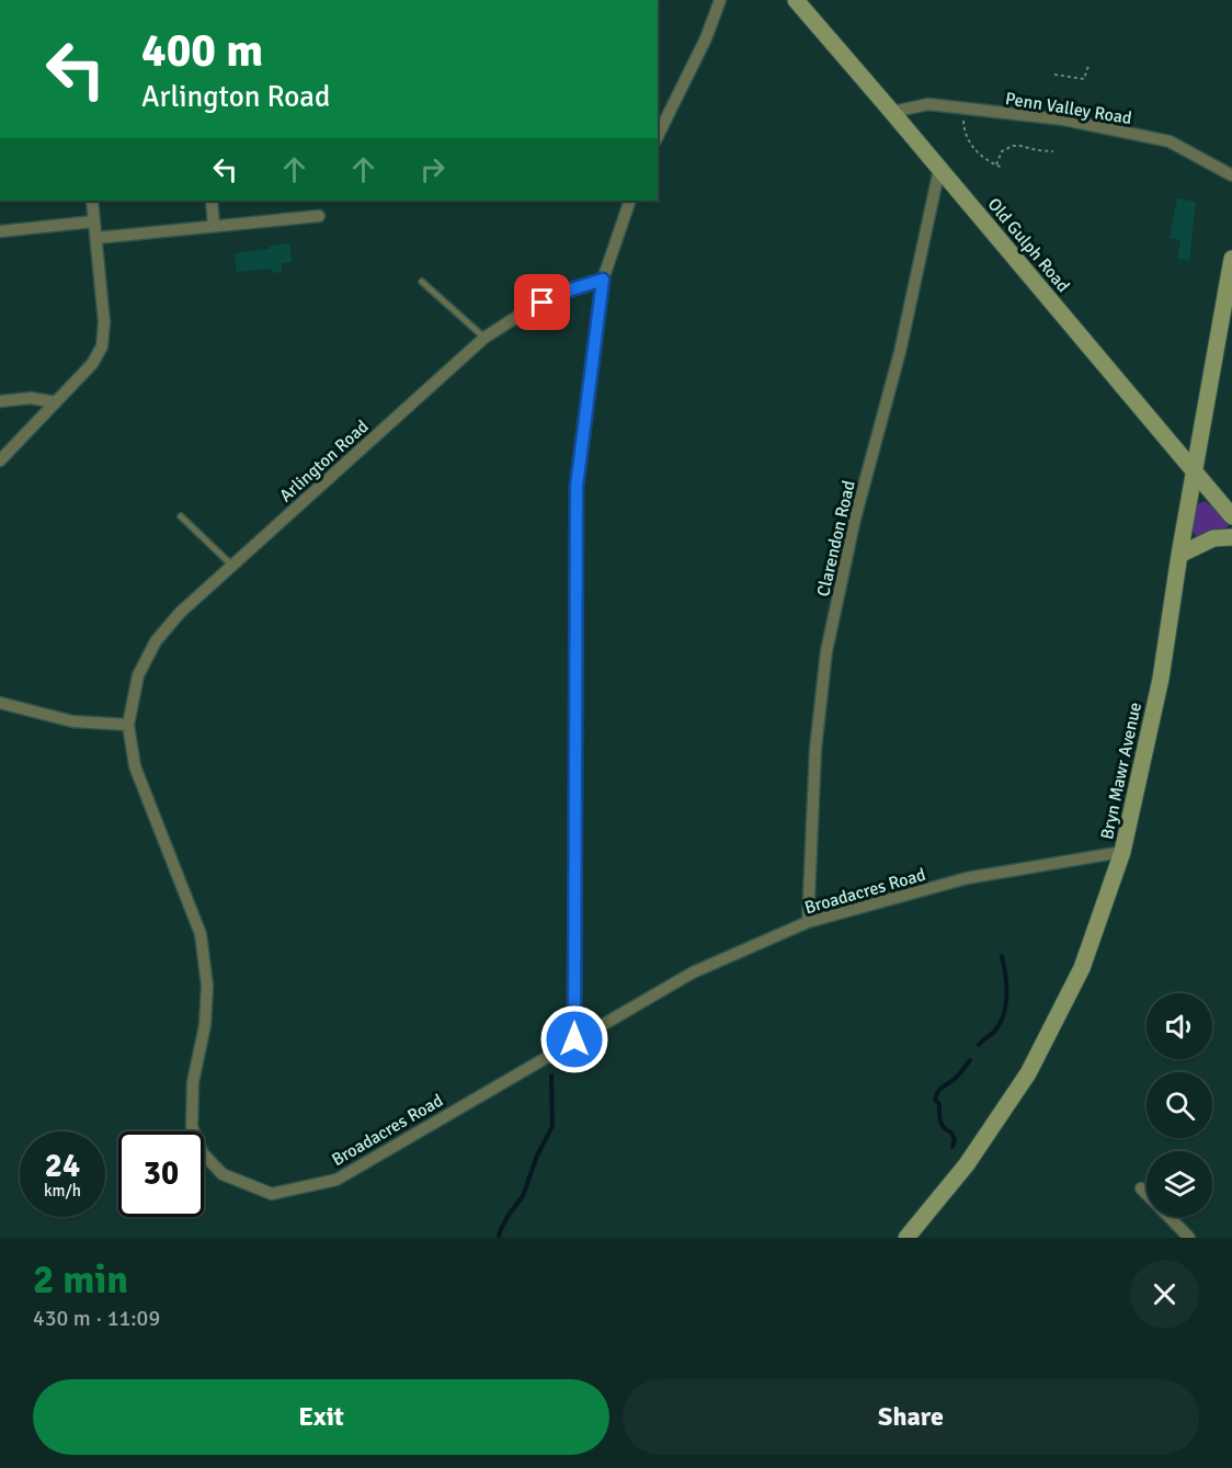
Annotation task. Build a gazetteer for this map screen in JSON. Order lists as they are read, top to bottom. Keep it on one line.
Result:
{"streets":{"street":["Penn Valley Road","Old Gulph Road","Arlington Road","Clarendon Road","Bryn Mawr Avenue","Broadacres Road"]},"crossings":[["Penn Valley Road","Old Gulph Road"],["Old Gulph Road","Clarendon Road"],["Old Gulph Road","Bryn Mawr Avenue"],["Arlington Road","Broadacres Road"],["Clarendon Road","Broadacres Road"],["Bryn Mawr Avenue","Broadacres Road"]],"page":{"turn":["400 m","Arlington Road"],"speed":"24 km/h","limit":"30","heading":["2 min","430 m · 11:09"],"buttons":["Exit","Share"]}}
